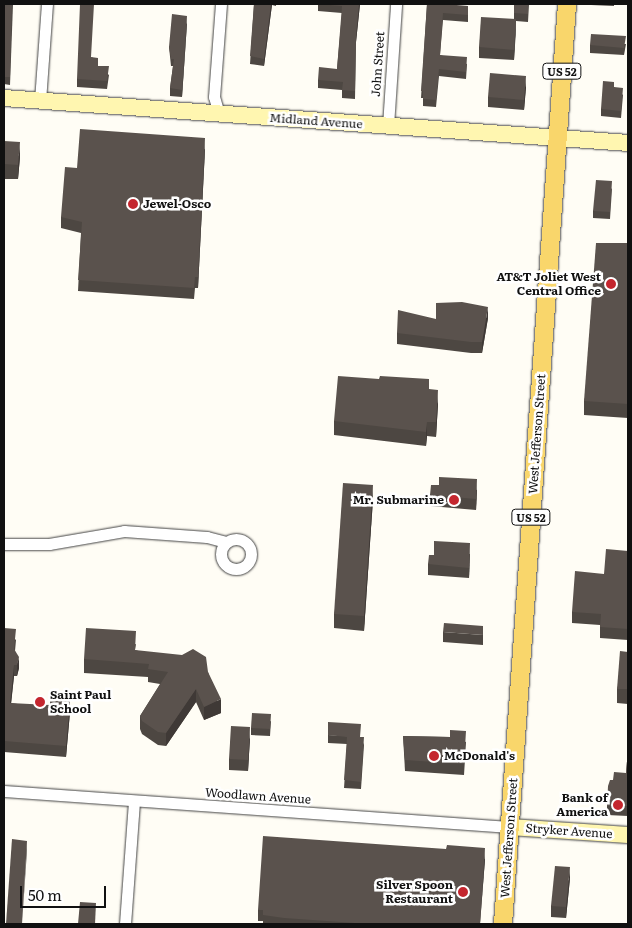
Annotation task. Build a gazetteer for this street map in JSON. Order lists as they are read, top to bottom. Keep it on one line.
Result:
{"streets":{"main road":["US 52","Midland Avenue","West Jefferson Street","Stryker Avenue"],"street":["John Street","Woodlawn Avenue"]},"crossings":[["John Street","Midland Avenue"],["Midland Avenue","West Jefferson Street"],["West Jefferson Street","Woodlawn Avenue"],["West Jefferson Street","Stryker Avenue"],["Woodlawn Avenue","Stryker Avenue"]],"places":["Jewel-Osco","AT&T Joliet West Central Office","Mr. Submarine","Saint Paul School","McDonald's","Bank of America","Silver Spoon Restaurant"],"scale_bar":"50 m"}
